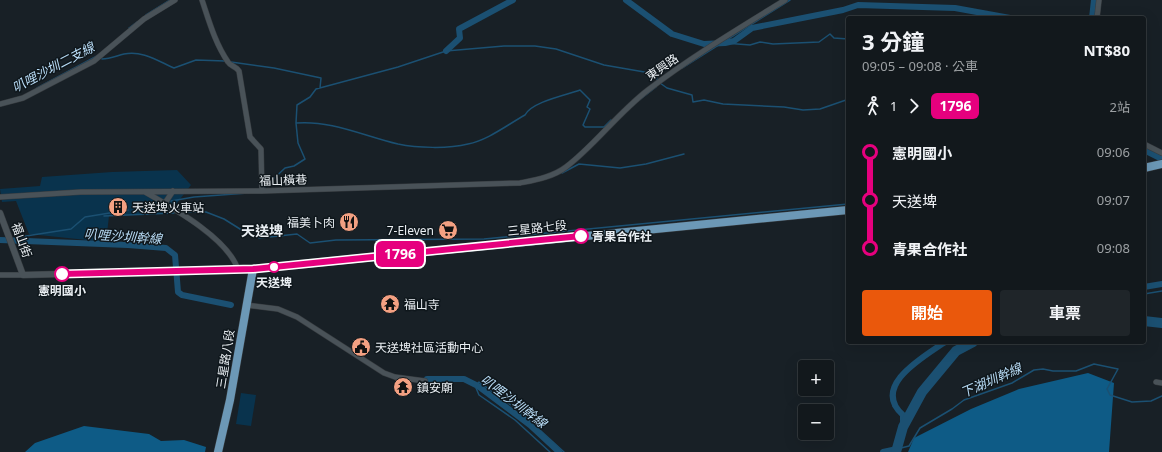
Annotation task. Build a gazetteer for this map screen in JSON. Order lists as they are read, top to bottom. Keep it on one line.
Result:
{"streets":{"main road":["三星路七段","三星路八段"],"street":["東興路","福山橫巷","福山街"]},"crossings":[["東興路","福山橫巷"],["三星路七段","三星路八段"]],"districts":["天送埤"],"water":["叭哩沙圳二支線","叭哩沙圳幹線","下湖圳幹線"],"places":{"building":["天送埤火車站"],"restaurant":["福美卜肉"],"supermarket":["7-Eleven"],"other":["青果合作社","天送埤","憲明國小"],"temple":["福山寺","鎮安廟"],"public building":["天送埤社區活動中心"]},"lines":["bus line 1796"],"page":{"on_map":"1796","heading":["3 分鐘","09:05 – 09:08 · 公車","NT$80"],"legs":["1","1796","2站"],"list":[{"name":"憲明國小","value":"09:06"},{"name":"天送埤","value":"09:07"},{"name":"青果合作社","value":"09:08"}],"buttons":["開始","車票"],"map_buttons":["+","−"]}}
